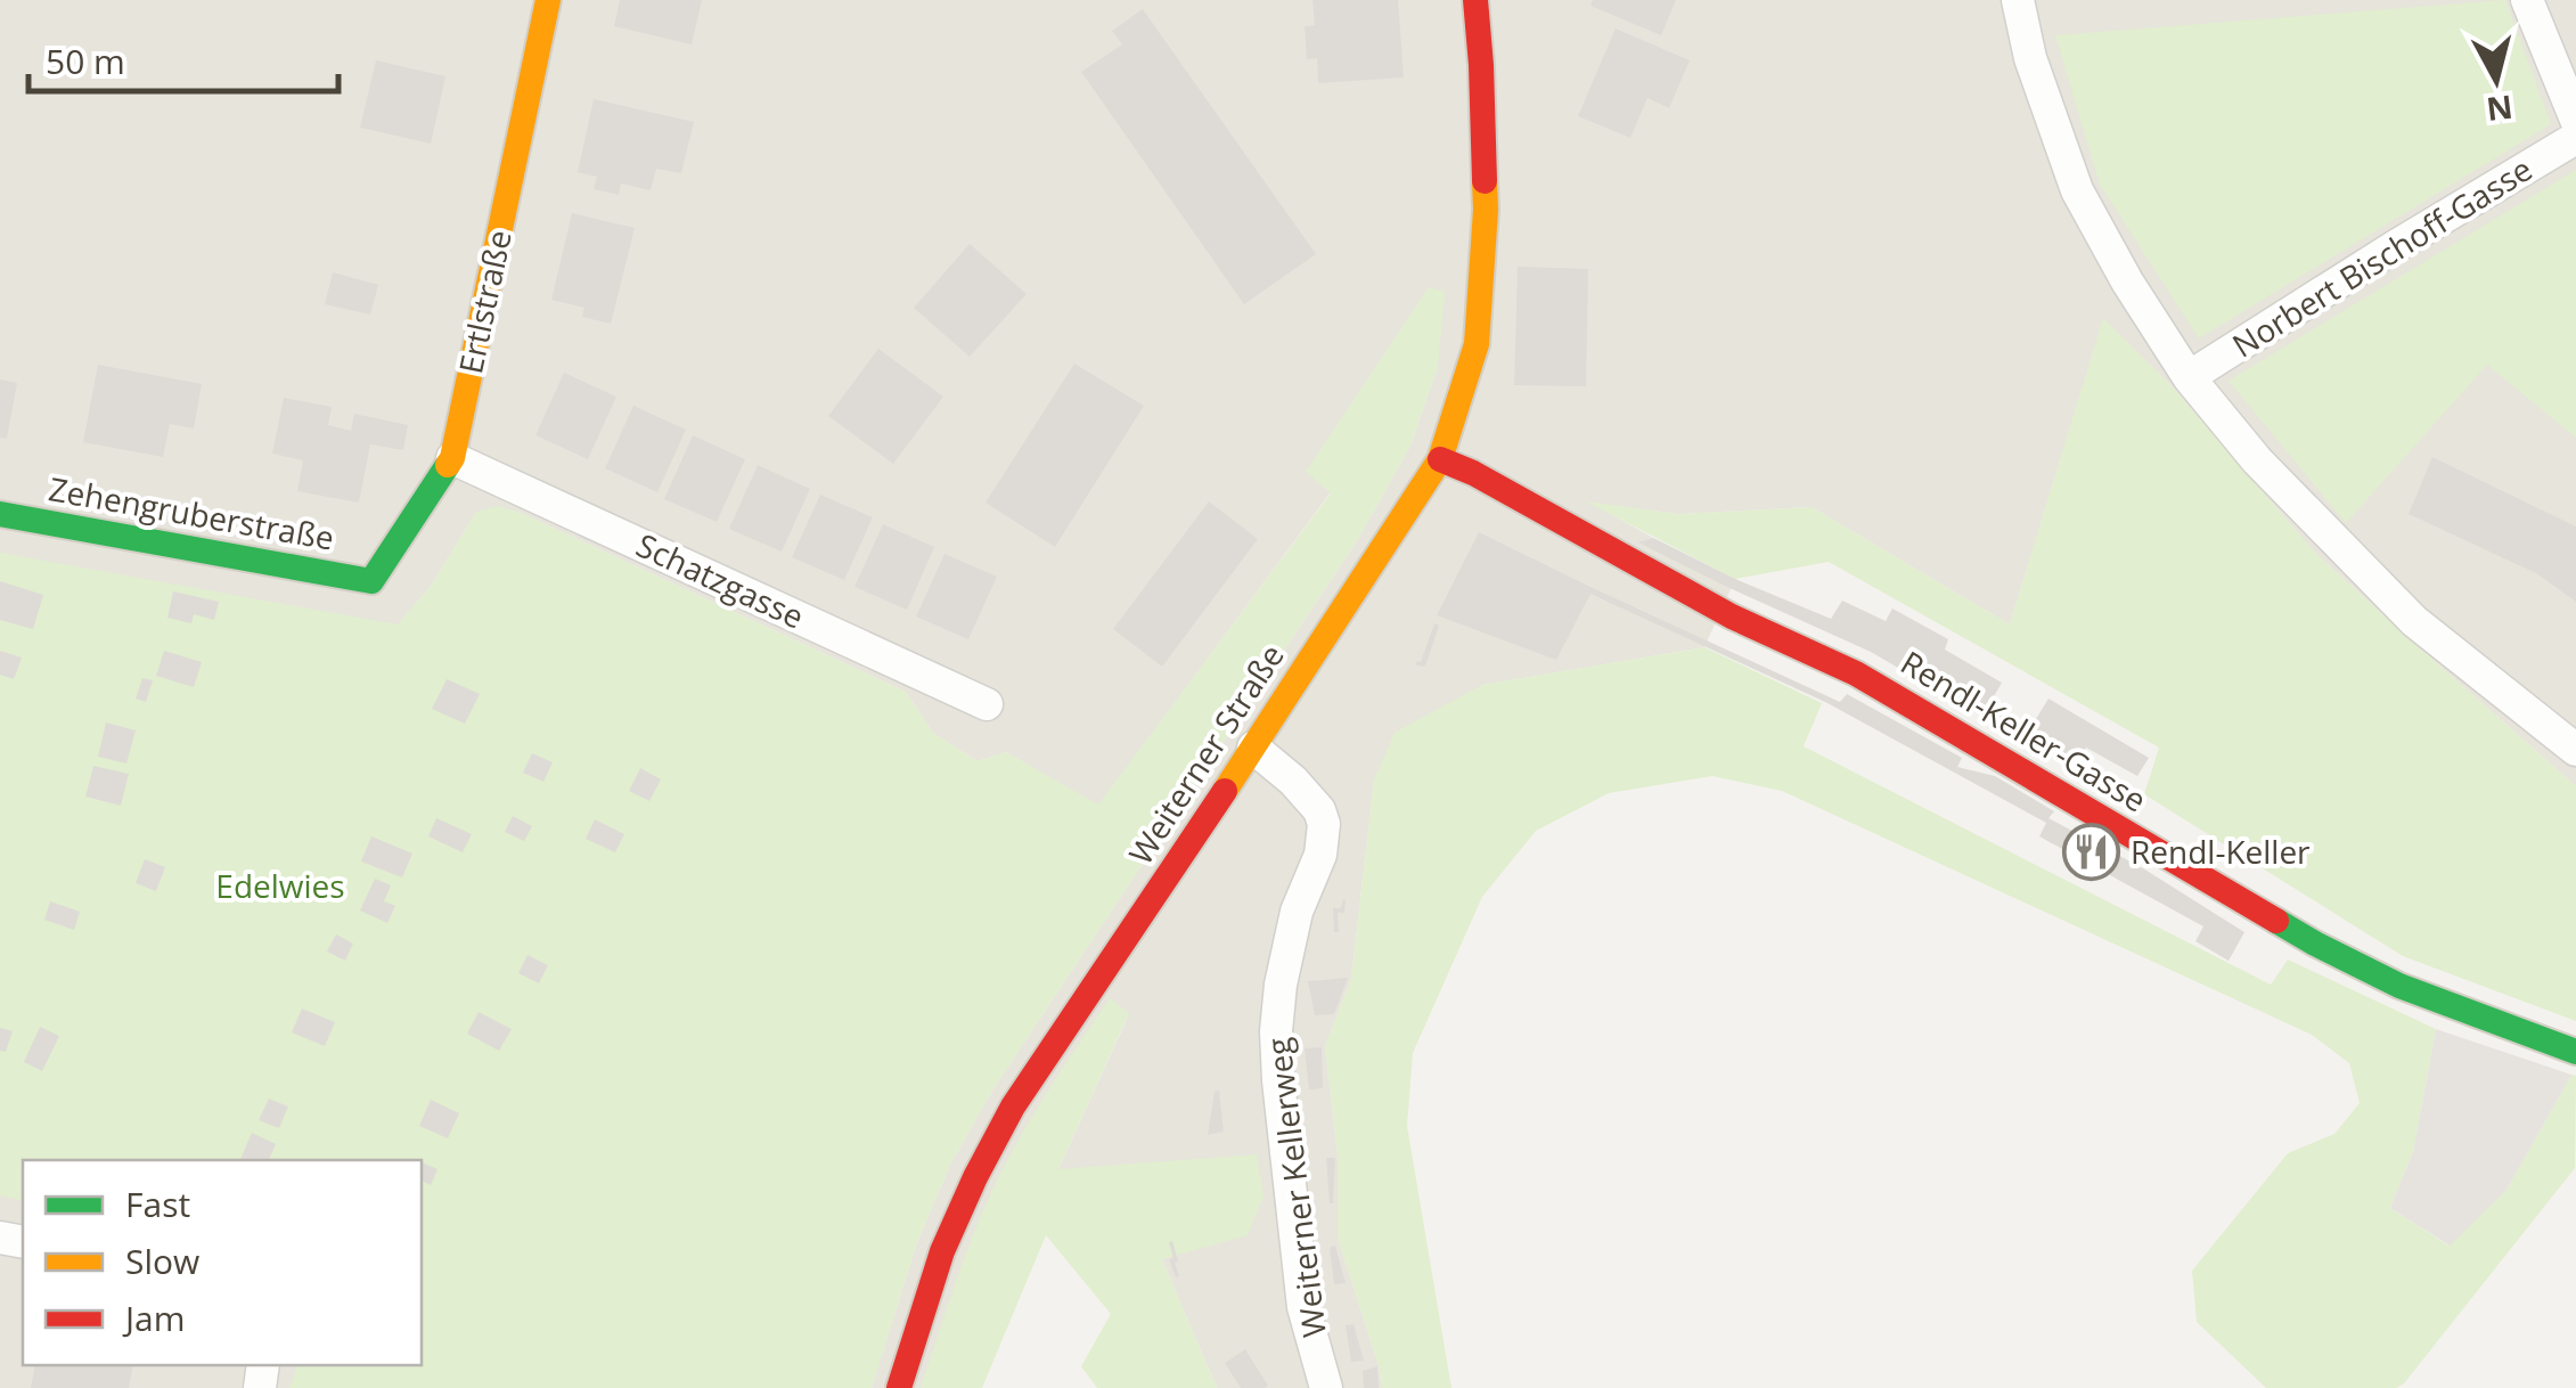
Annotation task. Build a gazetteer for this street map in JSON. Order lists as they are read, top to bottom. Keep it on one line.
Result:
{"streets":{"street":["Norbert Bischoff-Gasse","Ertlstraße","Zehengruberstraße","Schatzgasse","Rendl-Keller-Gasse","Weiterner Straße","Weiterner Kellerweg"]},"crossings":[["Ertlstraße","Zehengruberstraße"],["Ertlstraße","Schatzgasse"],["Rendl-Keller-Gasse","Weiterner Straße"],["Weiterner Straße","Weiterner Kellerweg"]],"parks":["Edelwies"],"places":{"restaurant":["Rendl-Keller"]},"legend":["Fast","Slow","Jam"],"scale_bar":"50 m","north":"bottom"}
